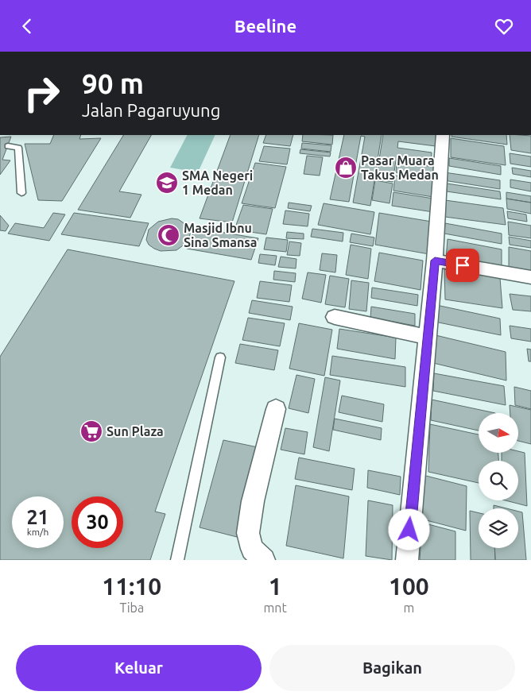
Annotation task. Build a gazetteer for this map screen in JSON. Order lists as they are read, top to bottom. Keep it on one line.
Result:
{"places":{"shop":["Pasar Muara Takus Medan"],"school or university":["SMA Negeri 1 Medan"],"mosque":["Masjid Ibnu Sina Smansa"],"supermarket":["Sun Plaza"]},"north":"right","page":{"header":"Beeline","turn":["90 m","Jalan Pagaruyung"],"speed":"21 km/h","limit":"30","eta":["11:10","Tiba","1","mnt","100","m"],"buttons":["Keluar","Bagikan"]}}
